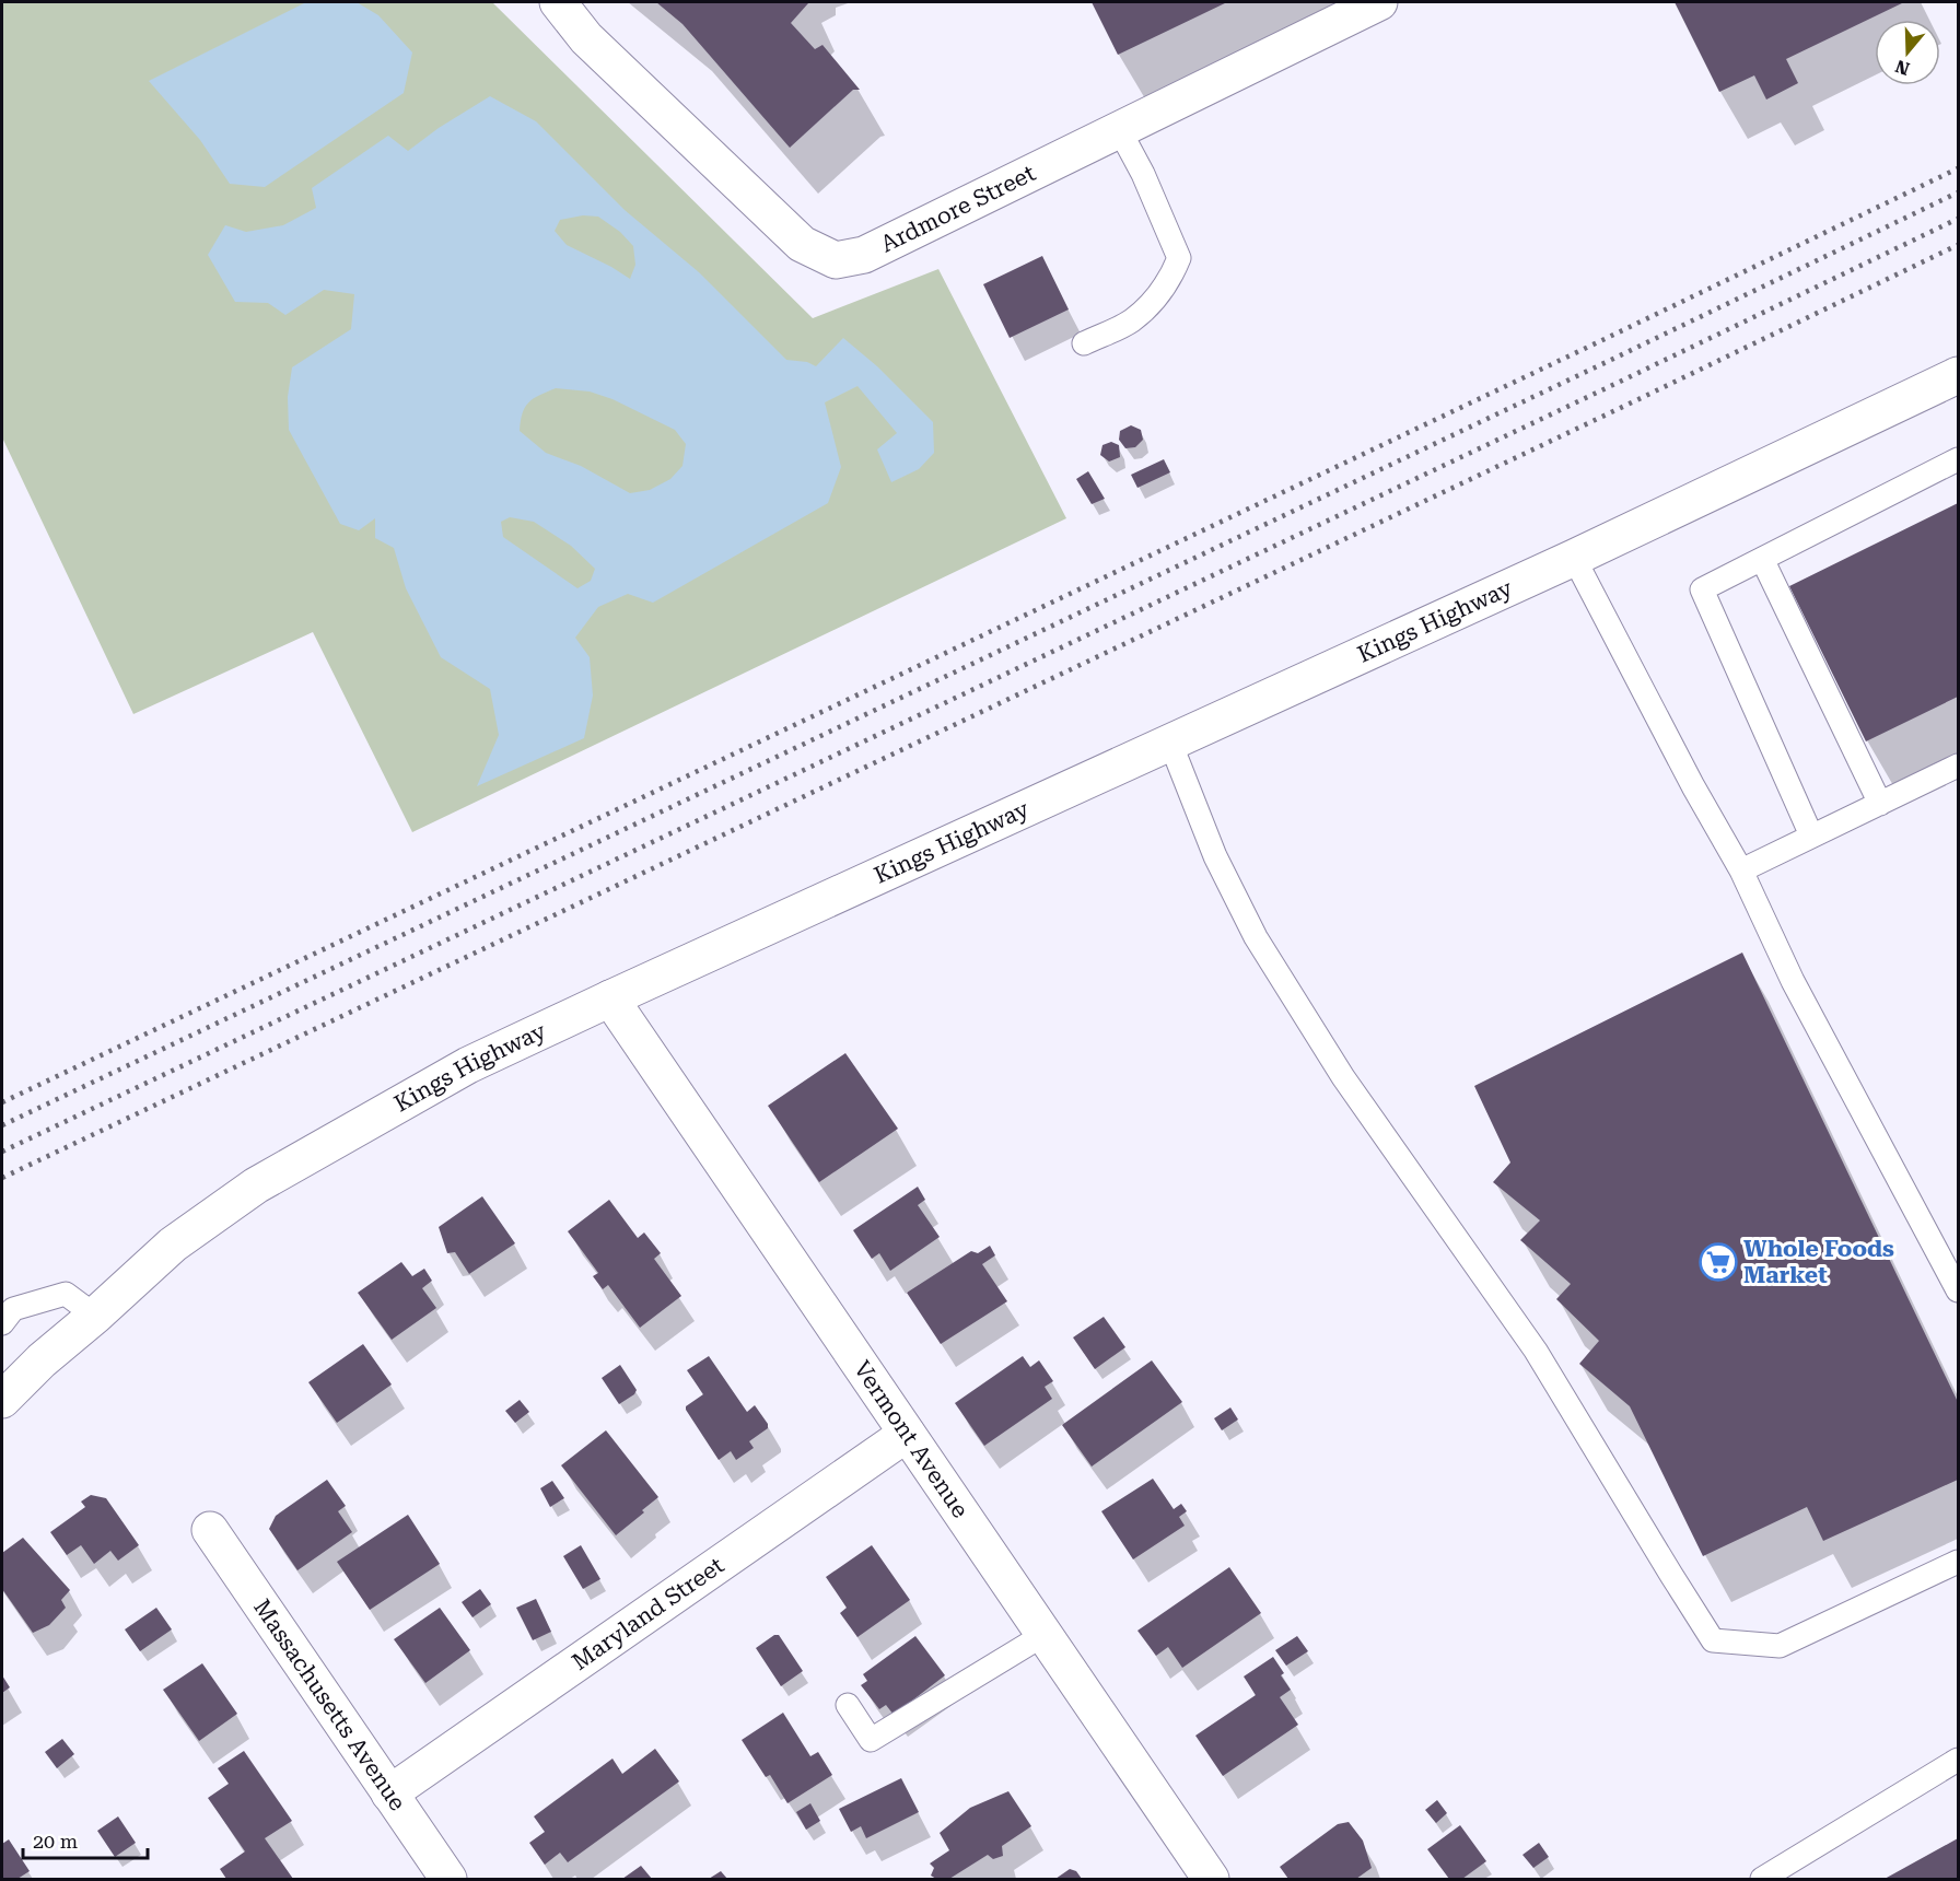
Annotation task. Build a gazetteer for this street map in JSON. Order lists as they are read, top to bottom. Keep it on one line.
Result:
{"streets":{"street":["Ardmore Street","Kings Highway","Vermont Avenue","Maryland Street","Massachusetts Avenue"]},"crossings":[["Kings Highway","Vermont Avenue"],["Vermont Avenue","Maryland Street"],["Maryland Street","Massachusetts Avenue"]],"places":{"supermarket":["Whole Foods Market"]},"scale_bar":"20 m","north":"bottom"}
